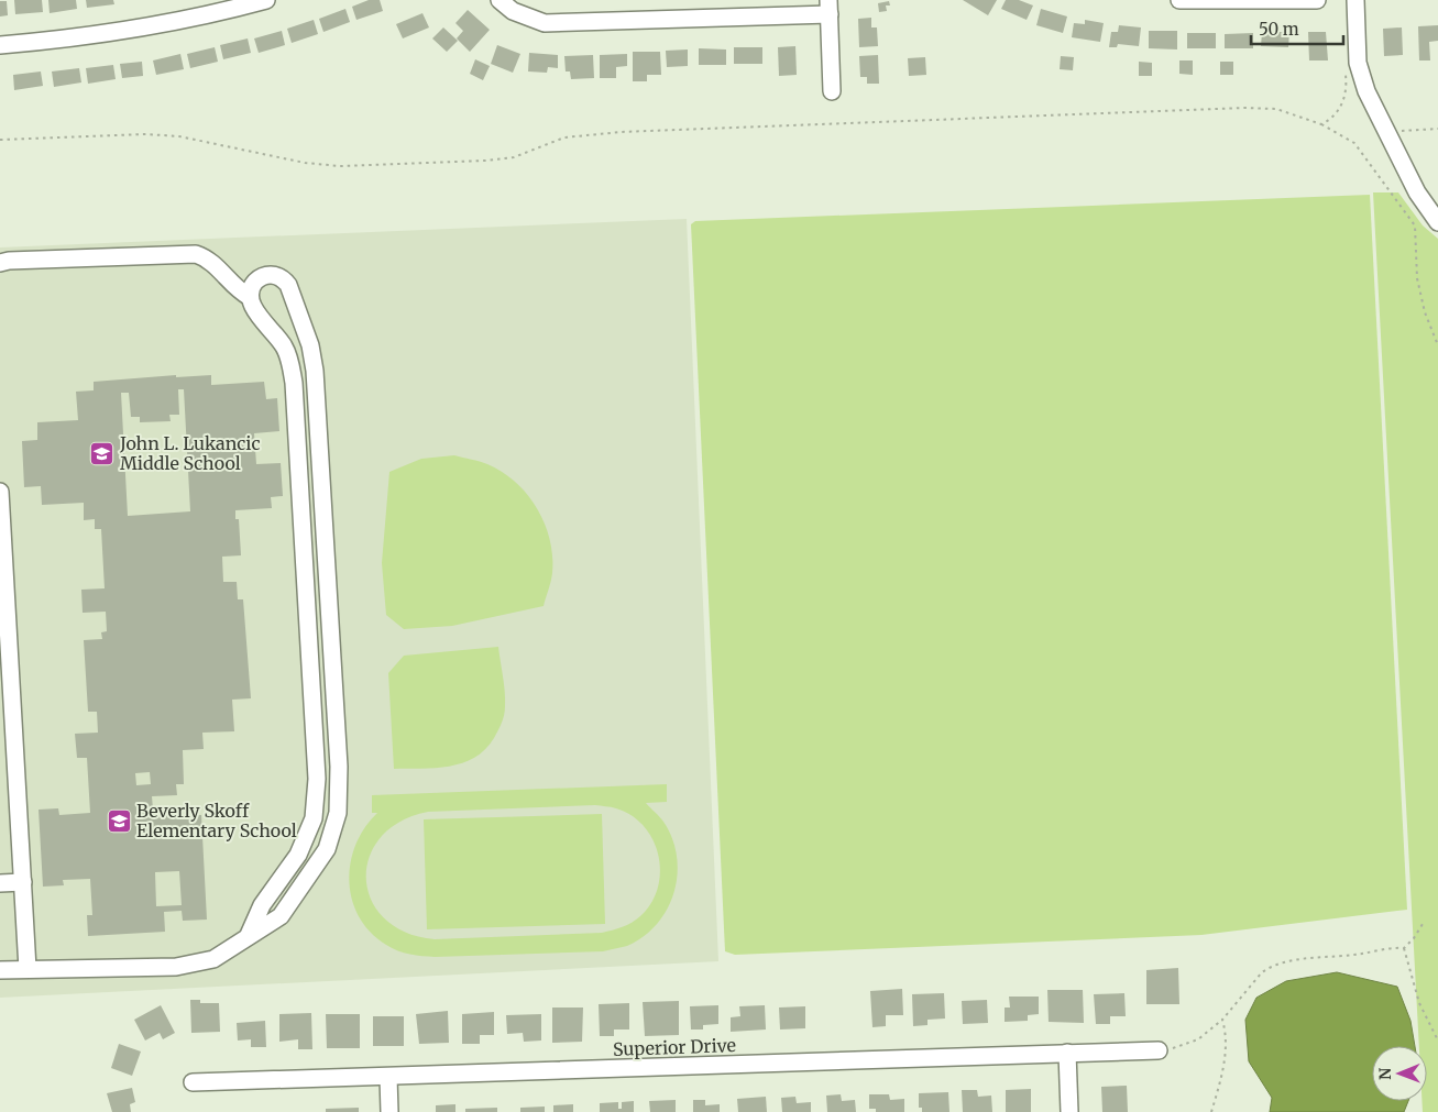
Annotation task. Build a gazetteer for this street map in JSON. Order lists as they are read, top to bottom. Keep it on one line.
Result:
{"streets":{"street":["Superior Drive"]},"places":{"school or university":["John L. Lukancic Middle School","Beverly Skoff Elementary School"]},"scale_bar":"50 m","north":"left"}
